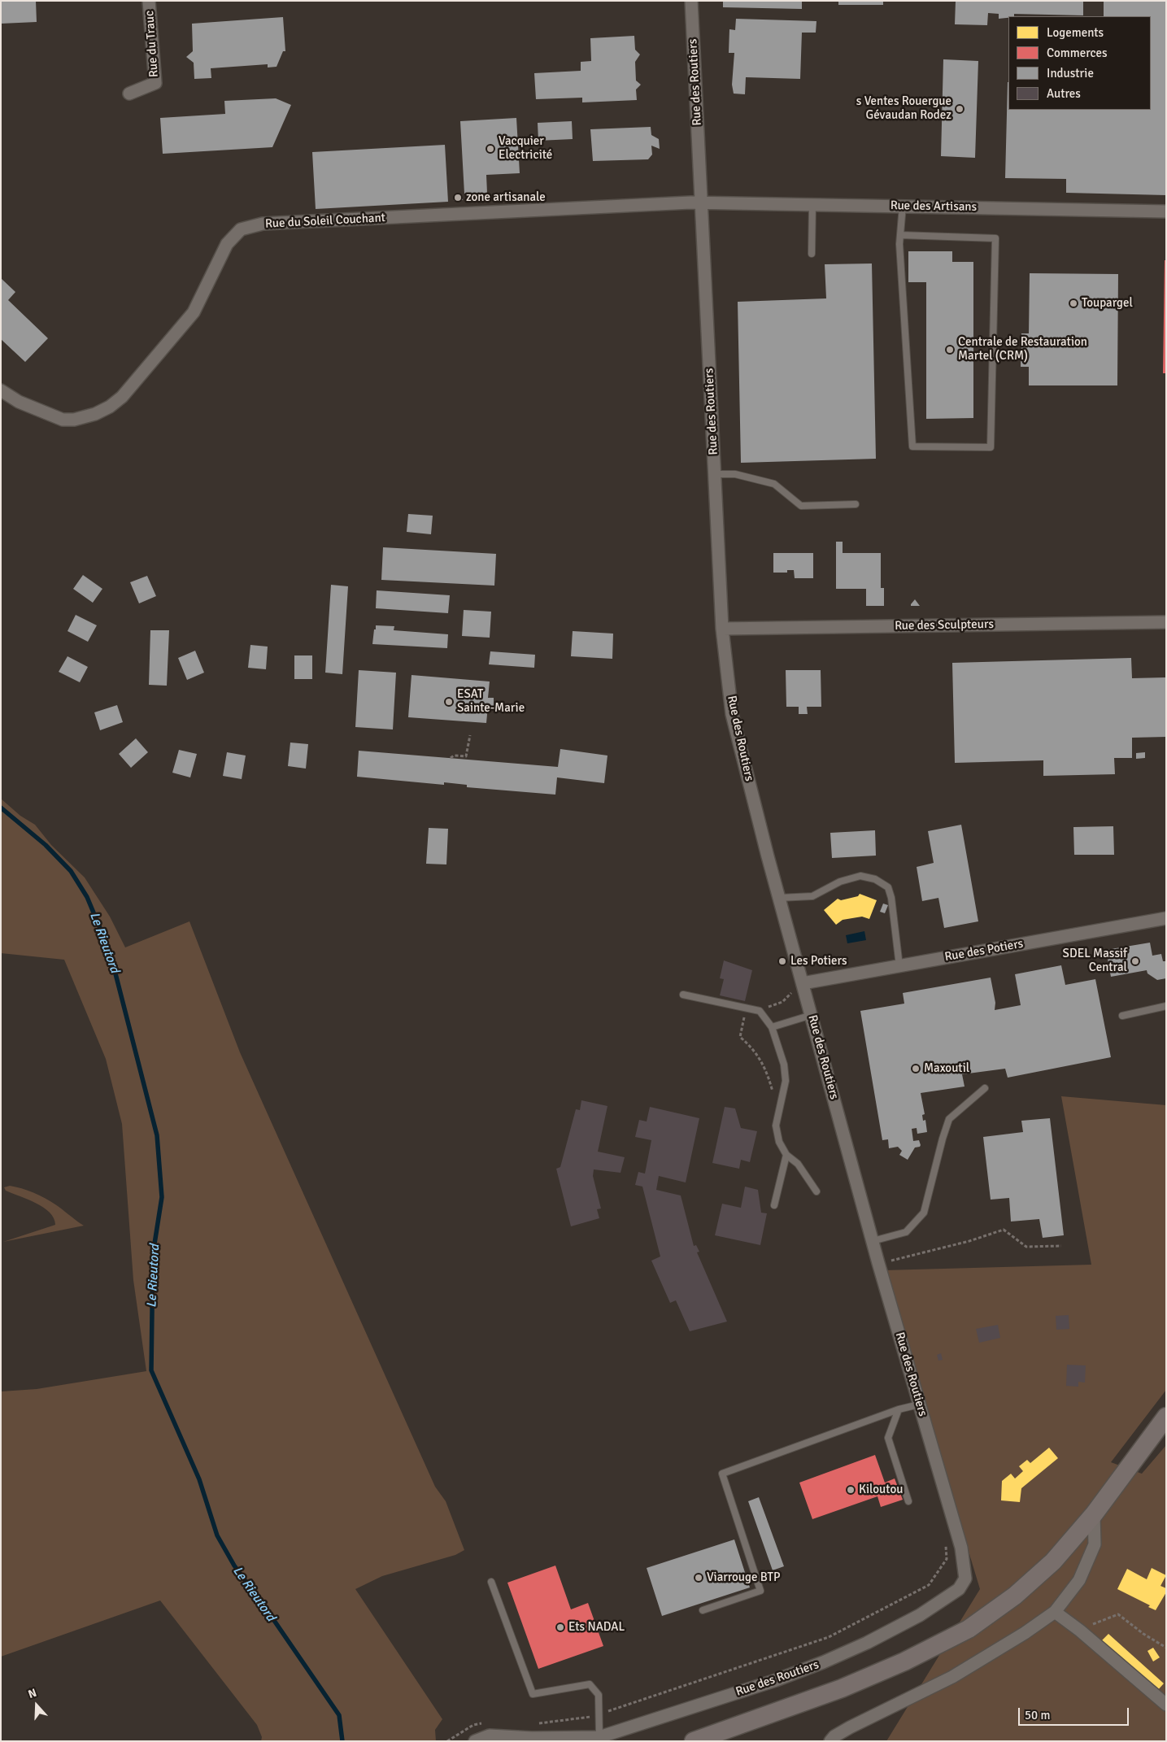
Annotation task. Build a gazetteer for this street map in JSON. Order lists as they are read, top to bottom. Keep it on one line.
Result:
{"streets":{"street":["Rue du Trauc","Rue des Routiers","Rue des Artisans","Rue du Soleil Couchant","Rue des Sculpteurs","Rue des Potiers"]},"crossings":[["Rue des Routiers","Rue des Artisans"],["Rue des Routiers","Rue du Soleil Couchant"],["Rue des Routiers","Rue des Sculpteurs"],["Rue des Routiers","Rue des Potiers"],["Rue des Artisans","Rue du Soleil Couchant"]],"water":["Le Rieutord"],"places":["s Ventes Rouergue Gévaudan Rodez","Vacquier Electricité","zone artisanale","Toupargel","Centrale de Restauration Martel (CRM)","ESAT Sainte-Marie","Les Potiers","SDEL Massif Central","Maxoutil","Kiloutou","Viarrouge BTP","Ets NADAL"],"legend":["Logements","Commerces","Industrie","Autres"],"scale_bar":"50 m","north":"top"}
